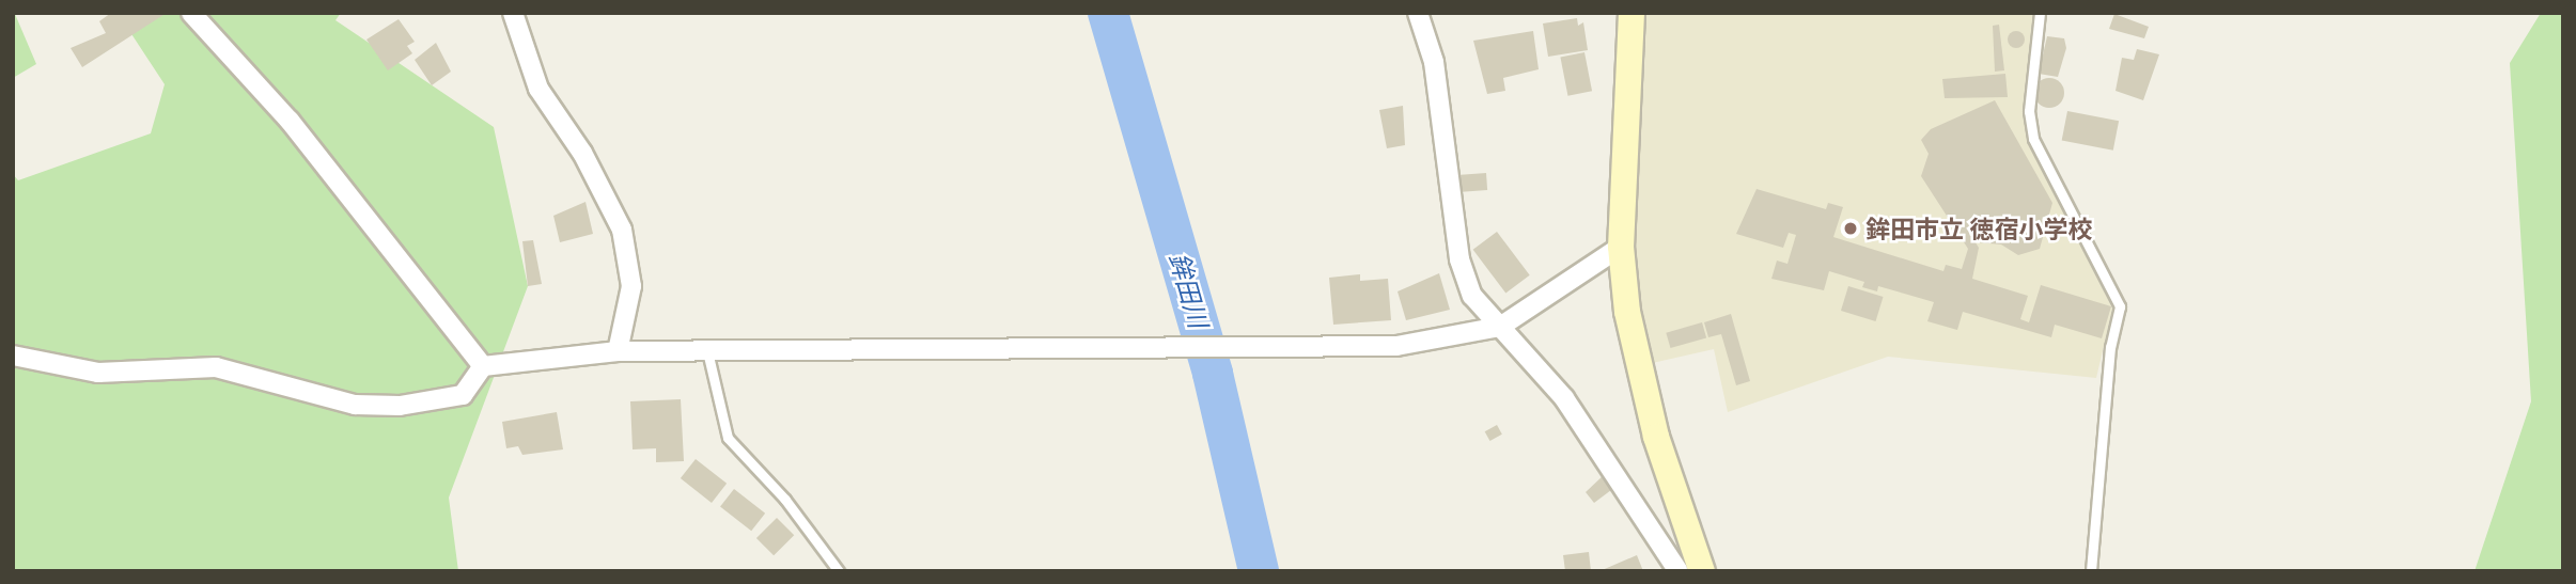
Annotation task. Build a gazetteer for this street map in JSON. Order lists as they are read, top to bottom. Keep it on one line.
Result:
{"water":["鉾田川"],"places":["鉾田市立 徳宿小学校"]}
